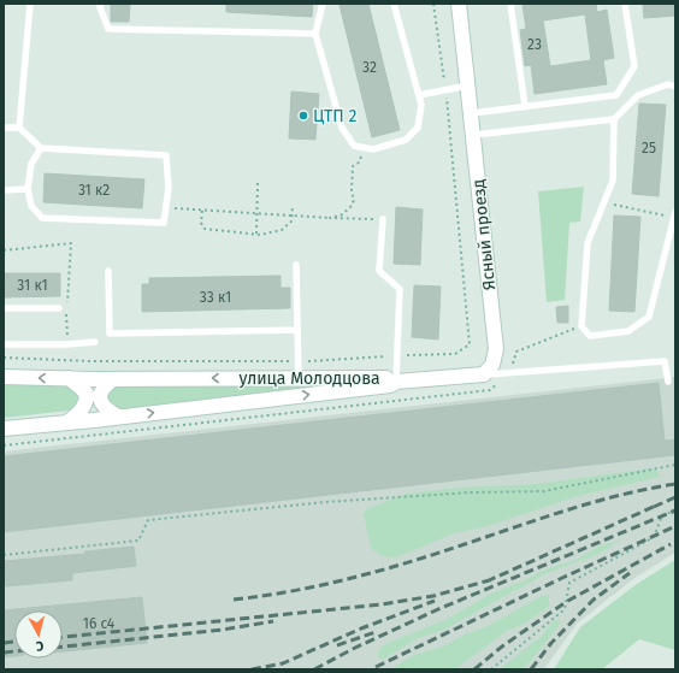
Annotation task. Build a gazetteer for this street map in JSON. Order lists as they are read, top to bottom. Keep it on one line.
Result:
{"streets":{"street":["Ясный проезд","улица Молодцова"]},"places":["ЦТП 2"],"house_numbers":["23","32","25","31 к2","31 к1","33 к1","16 с4"],"north":"bottom"}
